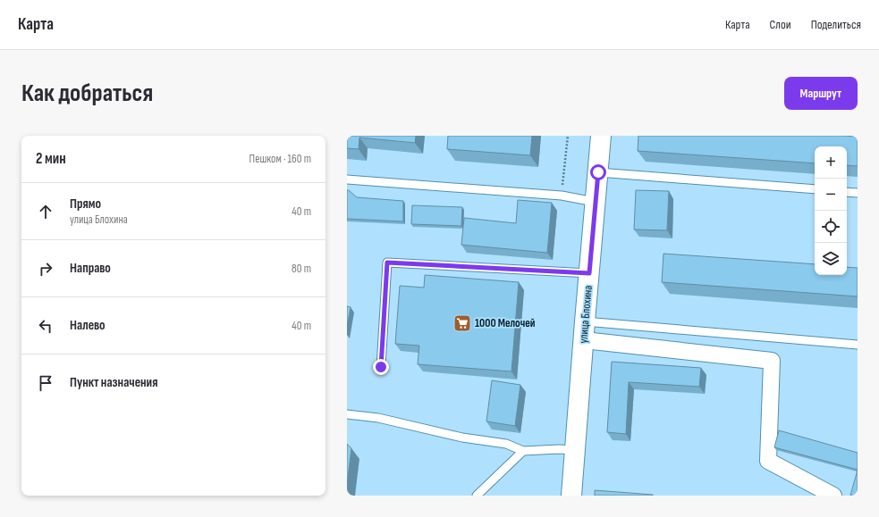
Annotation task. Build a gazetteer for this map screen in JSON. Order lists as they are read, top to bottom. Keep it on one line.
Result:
{"streets":{"main road":["улица Блохина"]},"places":{"supermarket":["1000 Мелочей"]},"page":{"header":"Карта","nav":["Карта","Слои","Поделиться"],"buttons":"Маршрут","title":"Как добраться","heading":["2 мин","Пешком · 160 m"],"map_buttons":["+","−"],"list":[["Прямо","улица Блохина","40 m"],["Направо","80 m"],["Налево","40 m"],"Пункт назначения"]}}
